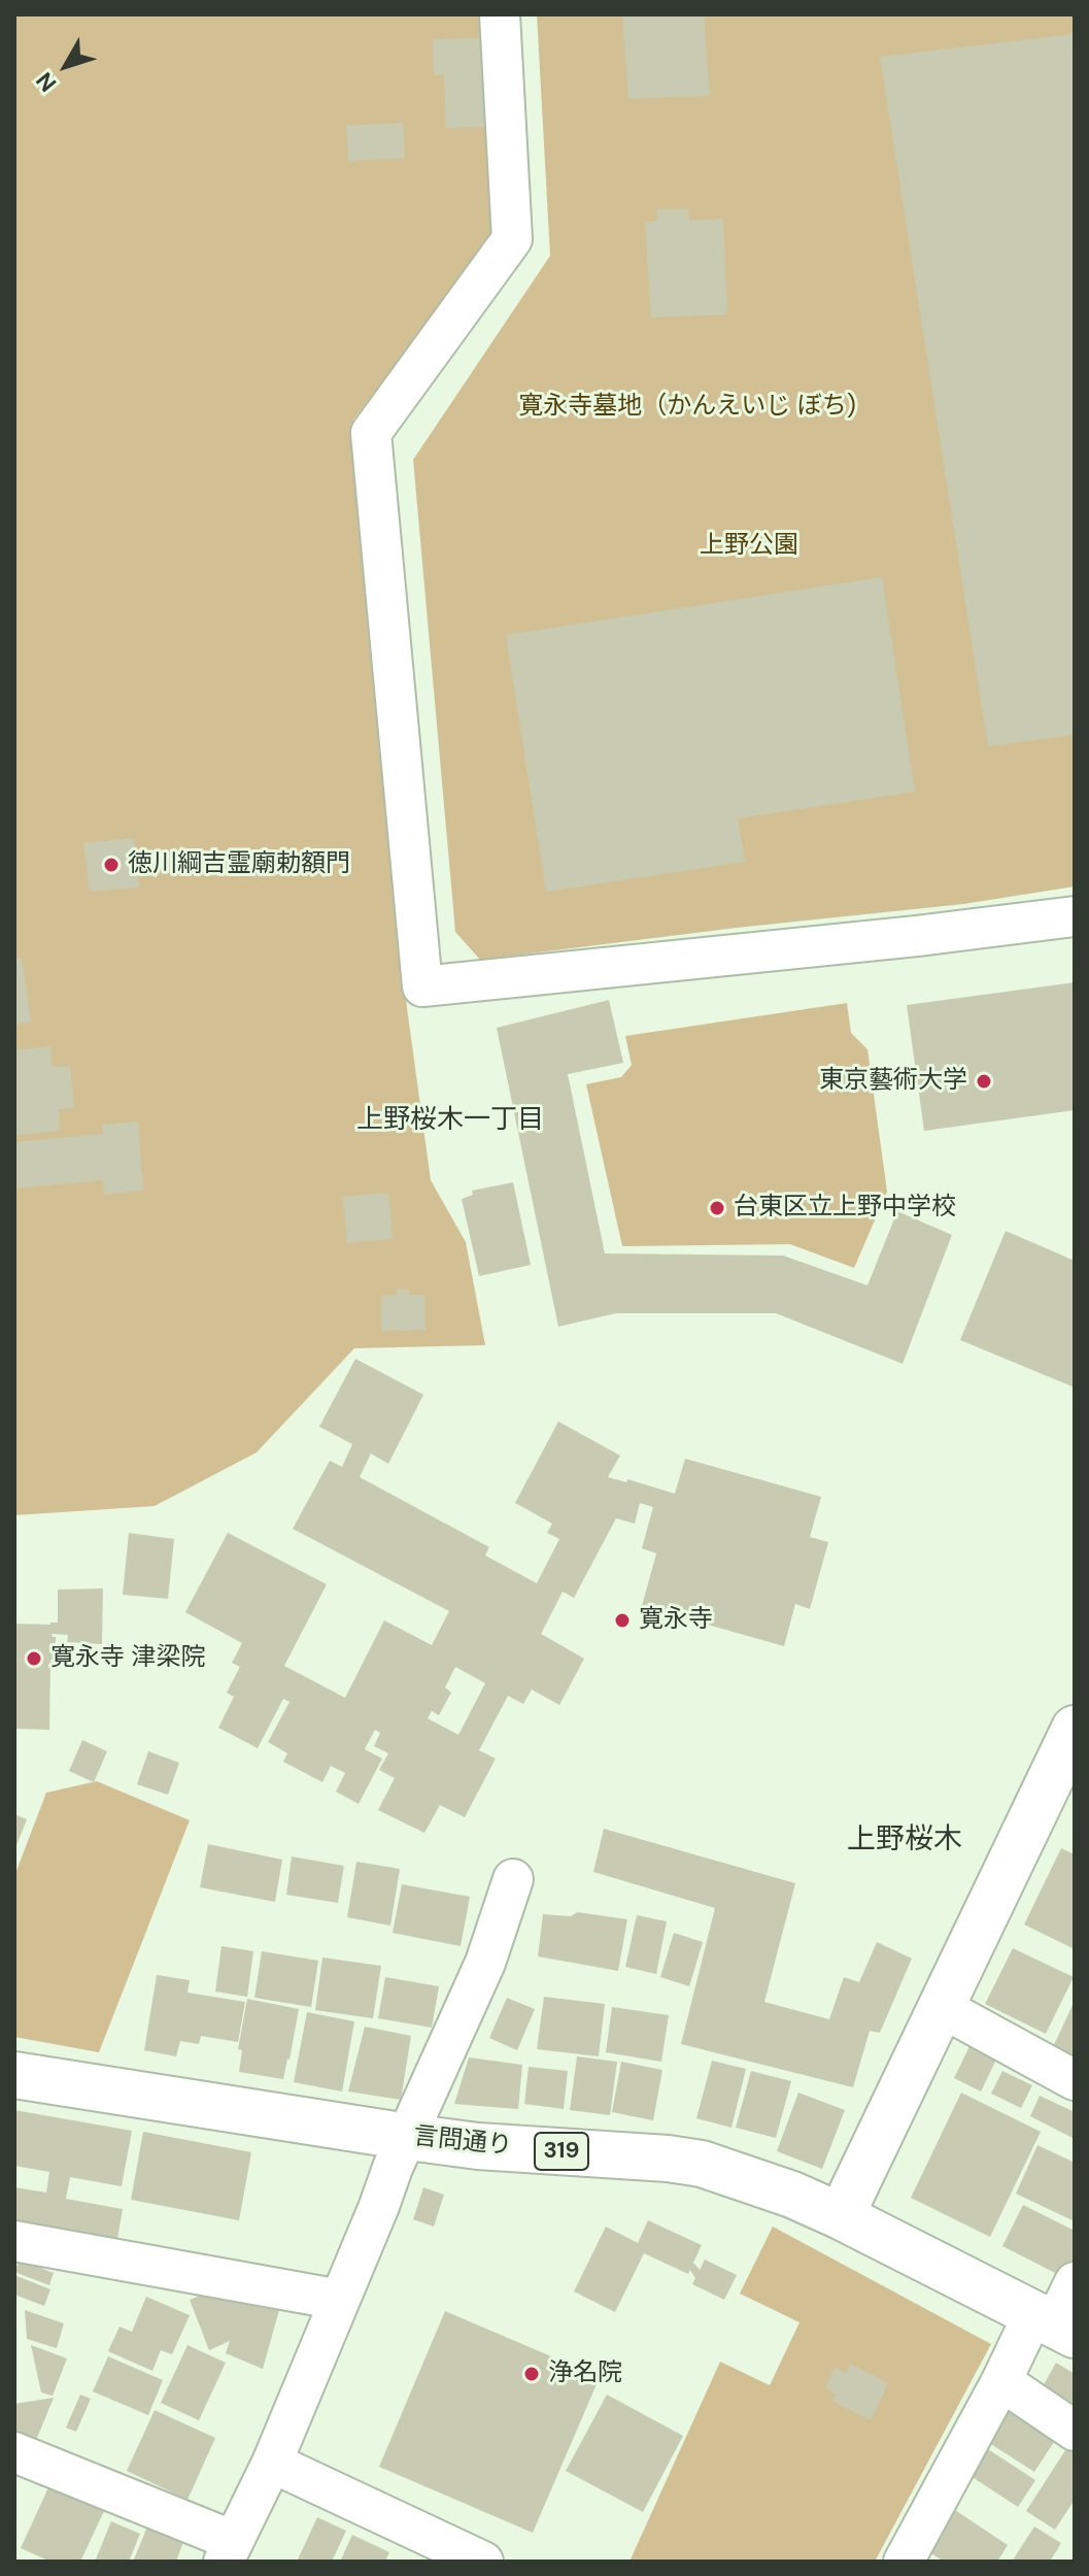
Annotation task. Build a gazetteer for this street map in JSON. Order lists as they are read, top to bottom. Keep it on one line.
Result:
{"streets":{"main road":["言問通り","319"]},"districts":["上野桜木一丁目","上野桜木"],"parks":["寛永寺墓地（かんえいじ ぼち)","上野公園"],"places":["徳川綱吉霊廟勅額門","東京藝術大学","台東区立上野中学校","寛永寺","寛永寺 津梁院","浄名院"],"north":"bottom left"}
